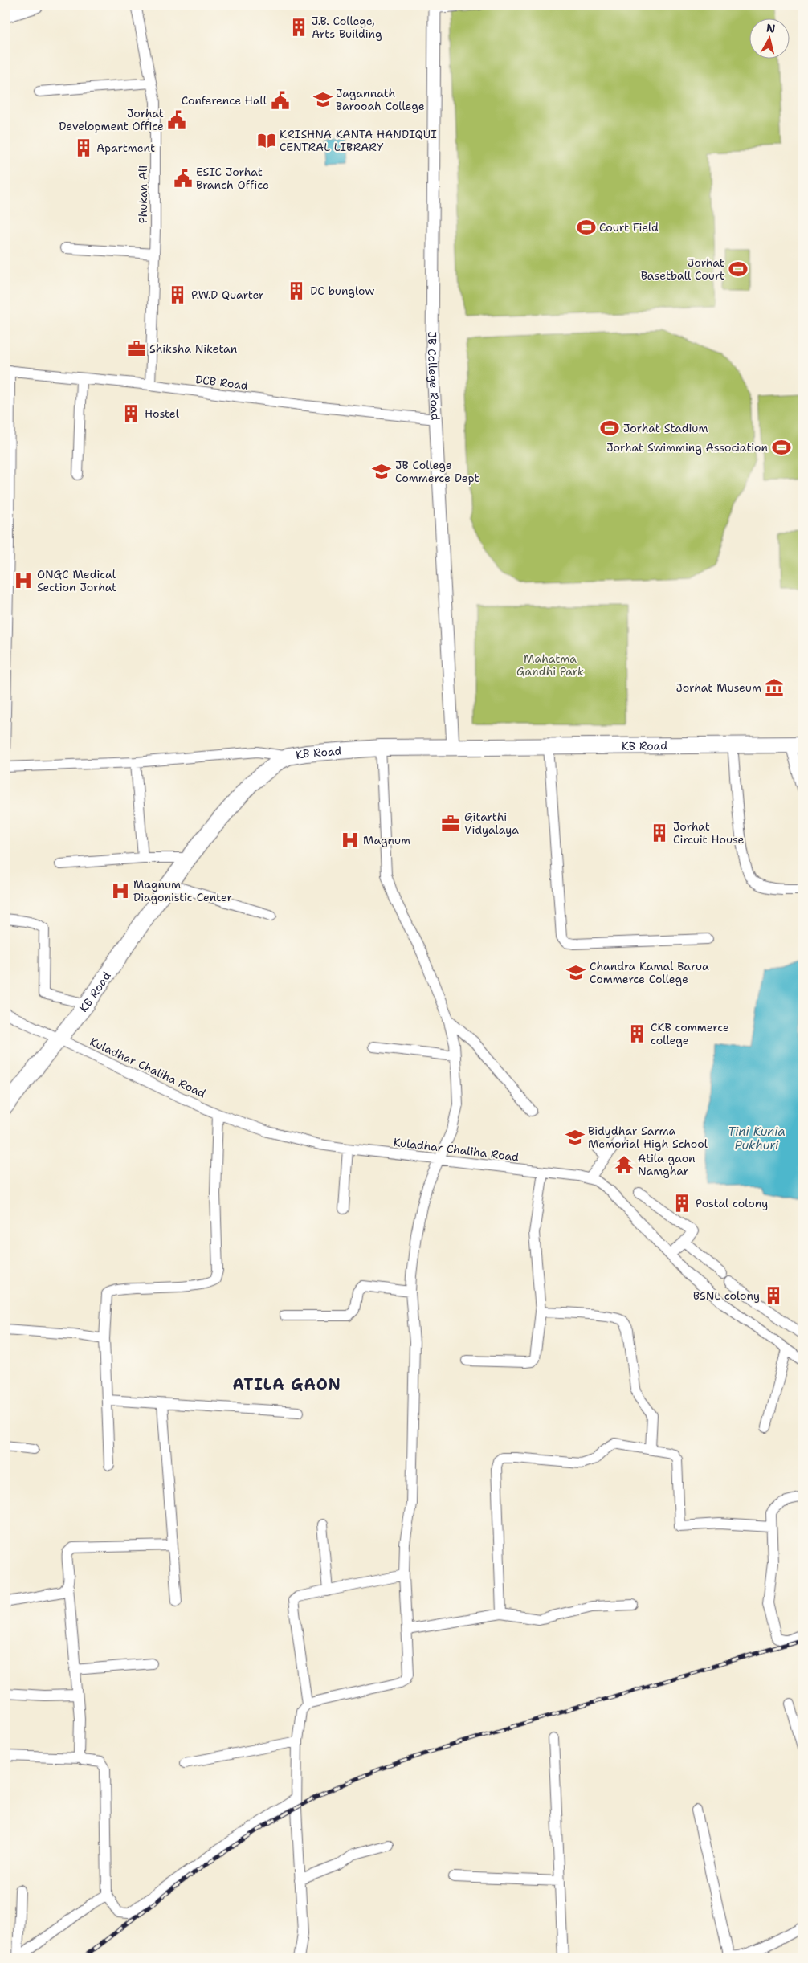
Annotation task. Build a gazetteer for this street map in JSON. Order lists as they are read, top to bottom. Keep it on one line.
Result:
{"streets":{"main road":["KB Road"],"street":["Phukan Ali","JB College Road","DCB Road","Kuladhar Chaliha Road"]},"crossings":[["Phukan Ali","DCB Road"],["JB College Road","DCB Road"],["JB College Road","KB Road"],["KB Road","Kuladhar Chaliha Road"]],"districts":["ATILA GAON"],"water":["Tini Kunia Pukhuri"],"parks":["Mahatma Gandhi Park"],"places":{"building":["J.B. College, Arts Building","Apartment","DC bunglow","P.W.D Quarter","Hostel","Jorhat Circuit House","CKB commerce college","Postal colony","BSNL colony"],"school or university":["Jagannath Barooah College","JB College Commerce Dept","Chandra Kamal Barua Commerce College","Bidydhar Sarma Memorial High School"],"public building":["Conference Hall","Jorhat Development Office","ESIC Jorhat Branch Office"],"library":["KRISHNA KANTA HANDIQUI CENTRAL LIBRARY"],"sports":["Court Field","Jorhat Basetball Court","Jorhat Stadium","Jorhat Swimming Association"],"office":["Shiksha Niketan","Gitarthi Vidyalaya"],"hospital":["ONGC Medical Section Jorhat","Magnum","Magnum Diagonistic Center"],"museum":["Jorhat Museum"],"temple":["Atila gaon Namghar"]},"north":"top"}
